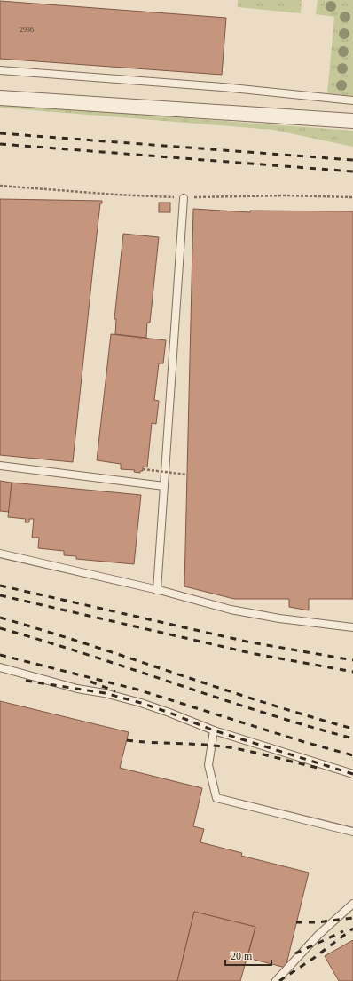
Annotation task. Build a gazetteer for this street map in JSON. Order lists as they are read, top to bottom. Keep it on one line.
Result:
{"house_numbers":["2936"],"scale_bar":"20 m"}
